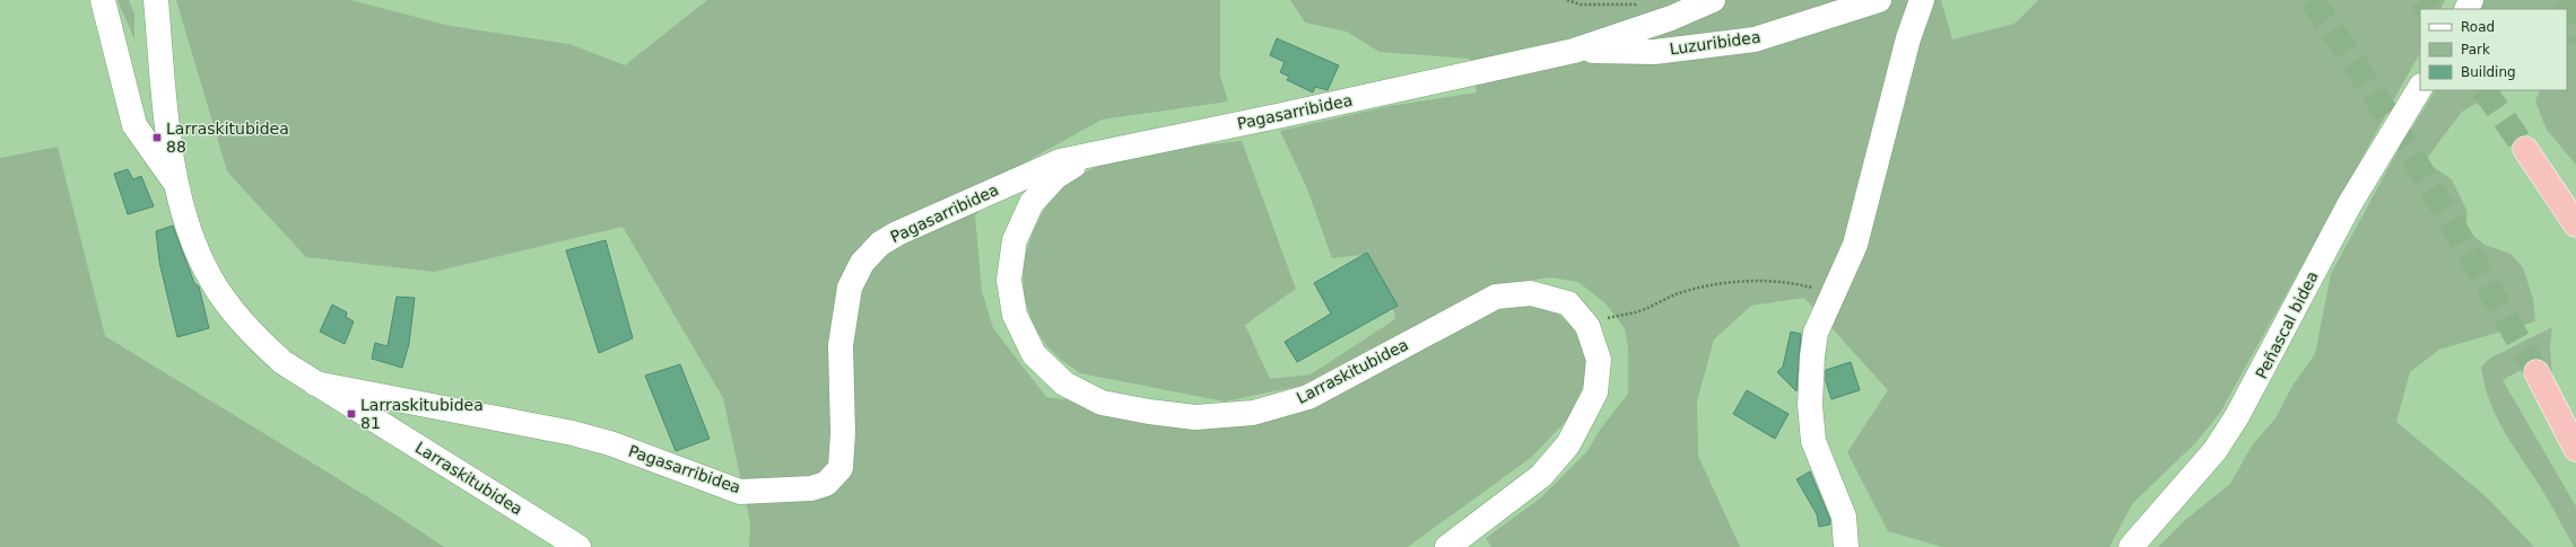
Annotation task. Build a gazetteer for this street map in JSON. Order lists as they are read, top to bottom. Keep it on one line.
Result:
{"streets":{"street":["Luzuribidea","Pagasarribidea","Peñascal bidea","Larraskitubidea"]},"crossings":[["Luzuribidea","Pagasarribidea"],["Pagasarribidea","Larraskitubidea"]],"places":{"transit":["Larraskitubidea 88","Larraskitubidea 81"]},"legend":["Road","Park","Building"]}
